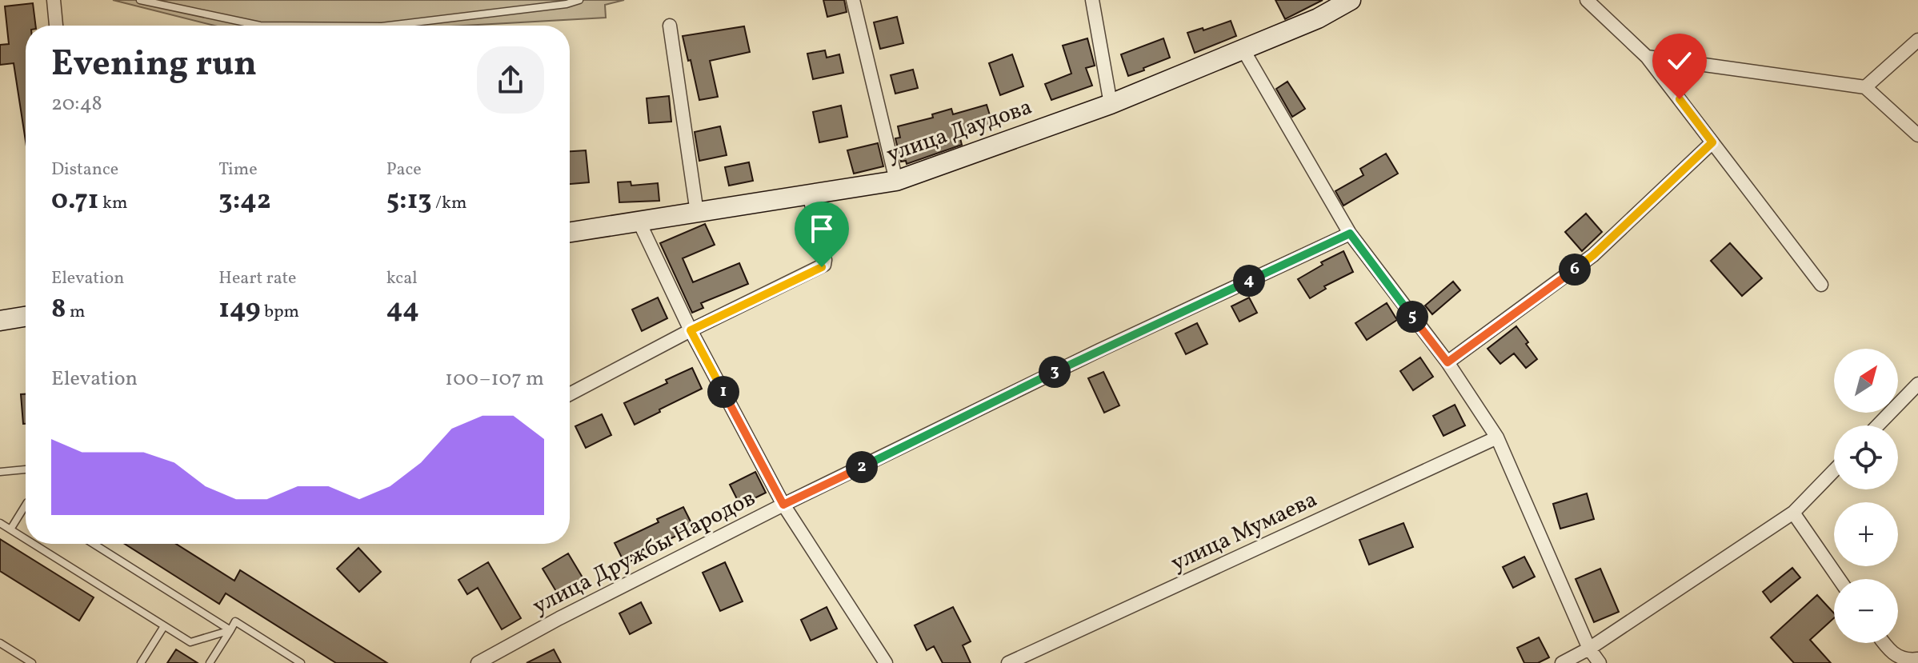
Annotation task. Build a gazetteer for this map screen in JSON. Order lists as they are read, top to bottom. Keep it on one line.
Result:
{"streets":{"street":["улица Даудова","улица Мумаева","улица Дружбы Народов"]},"north":"top right","page":{"heading":["Evening run","20:48"],"stats":[["Distance","0.71 km"],["Time","3:42"],["Pace","5:13 /km"],["Elevation","8 m"],["Heart rate","149 bpm"],["kcal","44"]],"pins":["6","4","5","3","1","2"],"map_buttons":["+","−"],"chart":["Elevation","100–107 m"]}}
